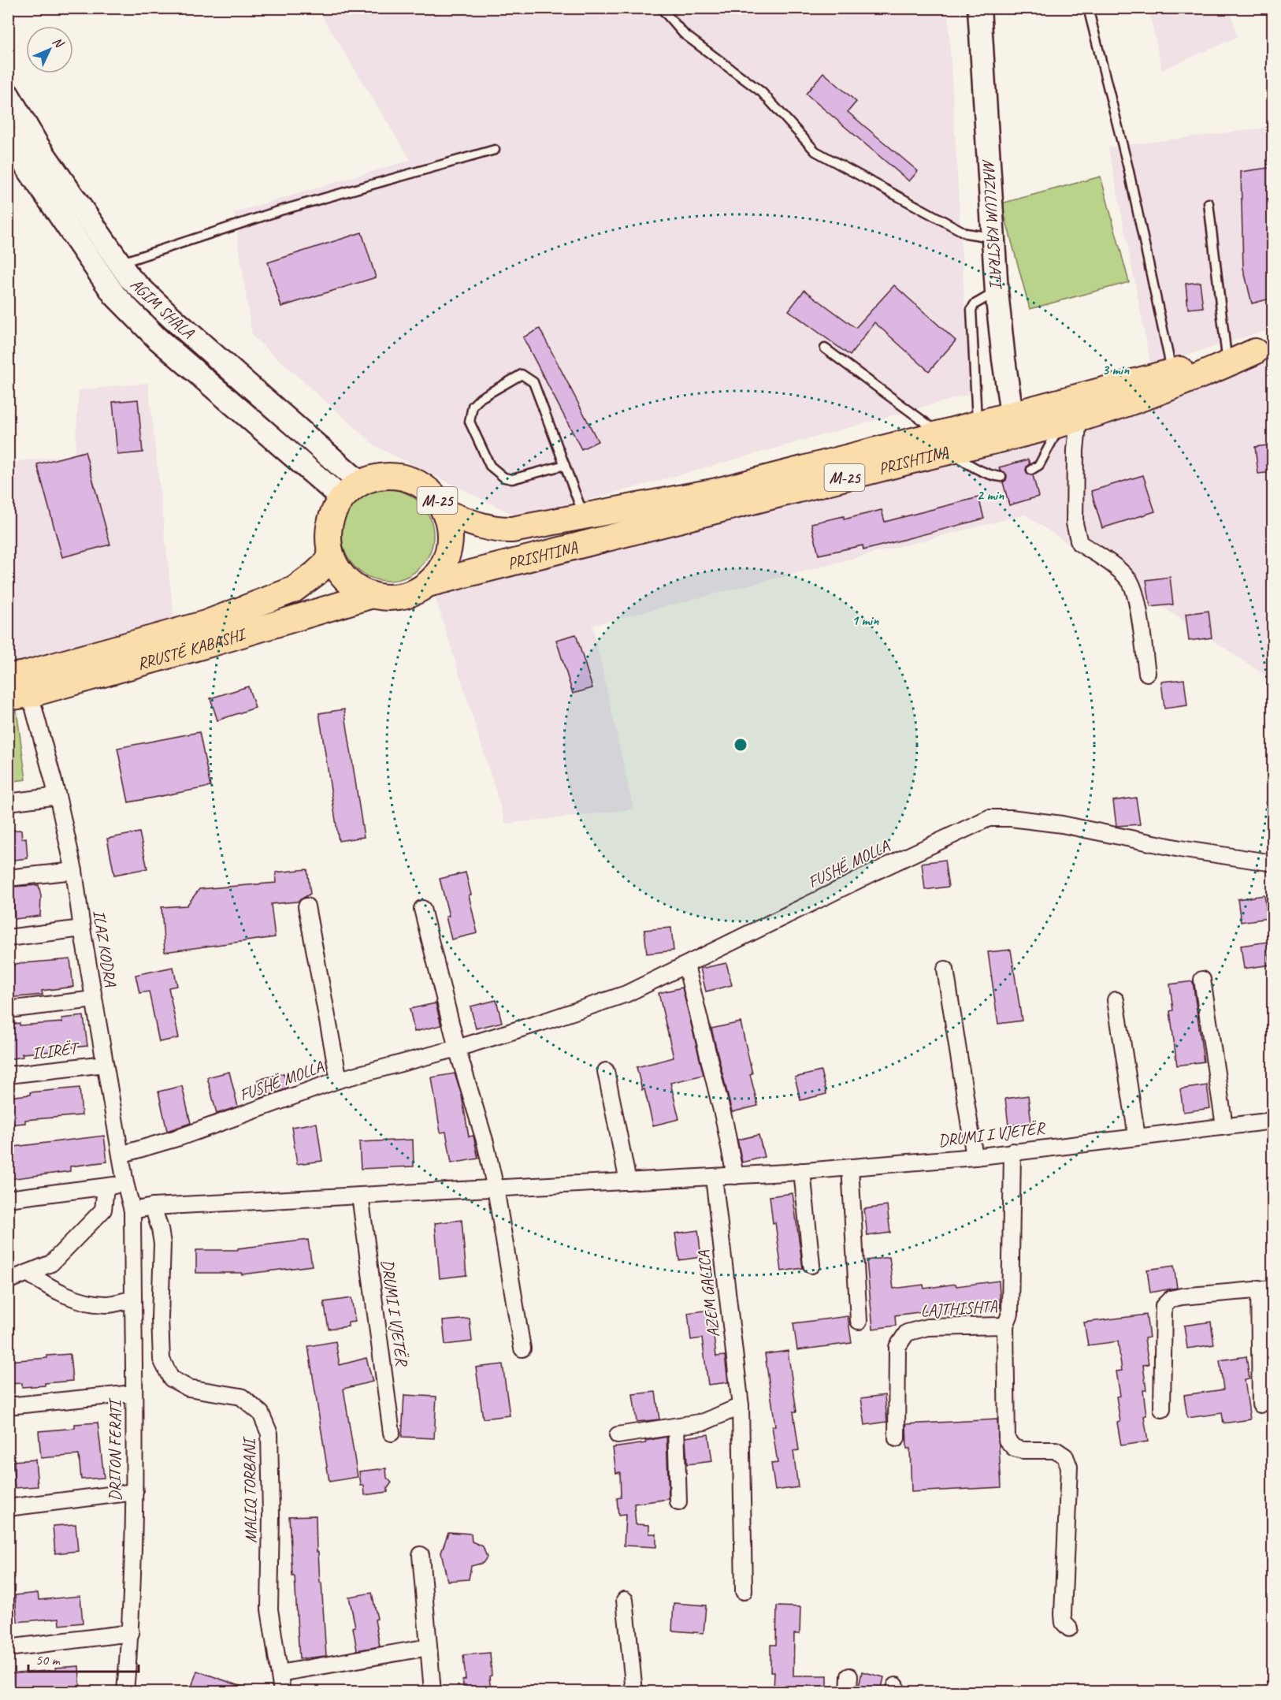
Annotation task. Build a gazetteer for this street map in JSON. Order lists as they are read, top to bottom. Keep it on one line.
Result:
{"streets":{"main road":["MAZLLUM KASTRATI","AGIM SHALA","PRISHTINA","M-25","RRUSTË KABASHI"],"street":["FUSHË MOLLA","ILAZ KODRA","ILIRËT","DRUMI I VJETËR","AZEM GALICA","LAJTHISHTA","DRITON FERATI","MALIQ TORBANI"]},"crossings":[["MAZLLUM KASTRATI","PRISHTINA"],["AGIM SHALA","PRISHTINA"],["AGIM SHALA","RRUSTË KABASHI"],["PRISHTINA","RRUSTË KABASHI"],["RRUSTË KABASHI","ILAZ KODRA"],["FUSHË MOLLA","ILAZ KODRA"],["ILAZ KODRA","ILIRËT"],["ILAZ KODRA","DRUMI I VJETËR"],["ILAZ KODRA","DRITON FERATI"],["DRUMI I VJETËR","AZEM GALICA"],["DRUMI I VJETËR","LAJTHISHTA"],["DRUMI I VJETËR","DRITON FERATI"],["DRUMI I VJETËR","MALIQ TORBANI"]],"scale_bar":"50 m","north":"top right","rings":["3 min","2 min","1 min"]}
